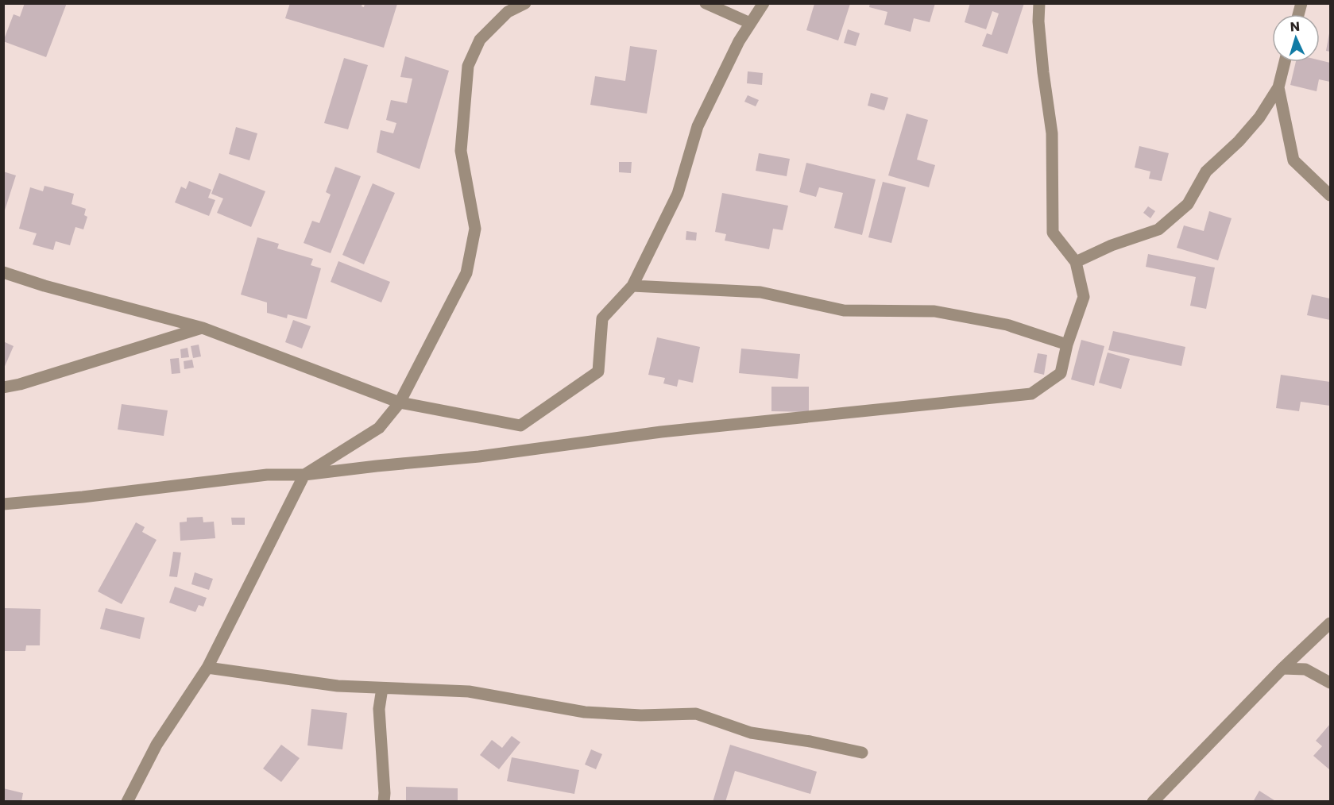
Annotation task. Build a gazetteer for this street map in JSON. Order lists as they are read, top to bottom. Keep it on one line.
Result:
{"north":"top"}
